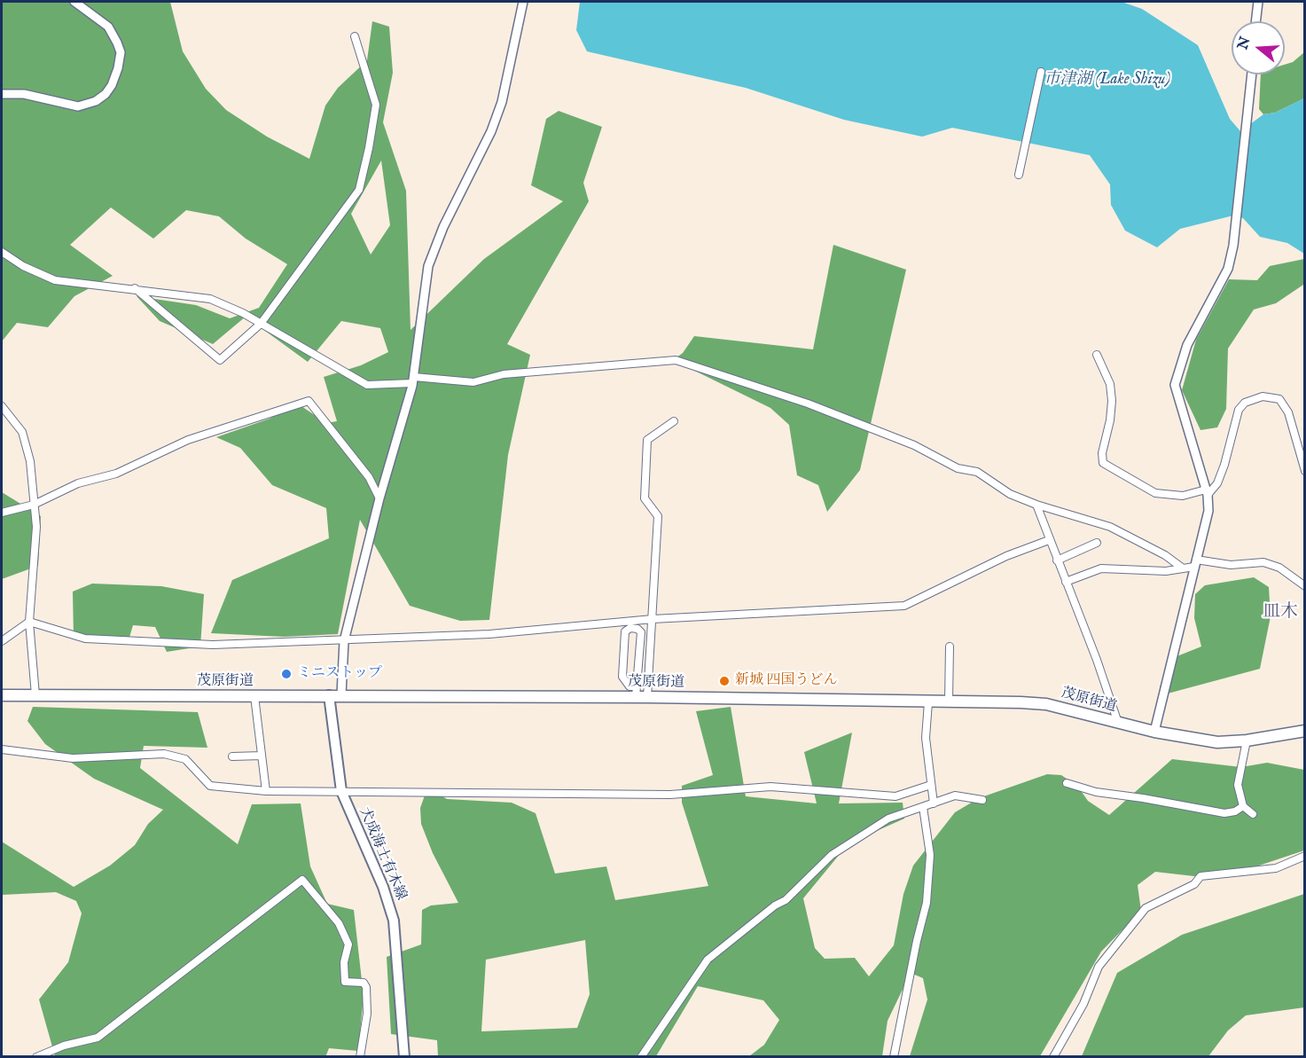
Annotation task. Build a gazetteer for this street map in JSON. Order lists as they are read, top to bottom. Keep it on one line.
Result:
{"streets":{"main road":["茂原街道","犬成海士有木線"]},"crossings":[["茂原街道","犬成海士有木線"]],"districts":["皿木"],"water":["市津湖 (Lake Shizu)"],"places":["ミニストップ","新城 四国うどん"],"north":"left"}
